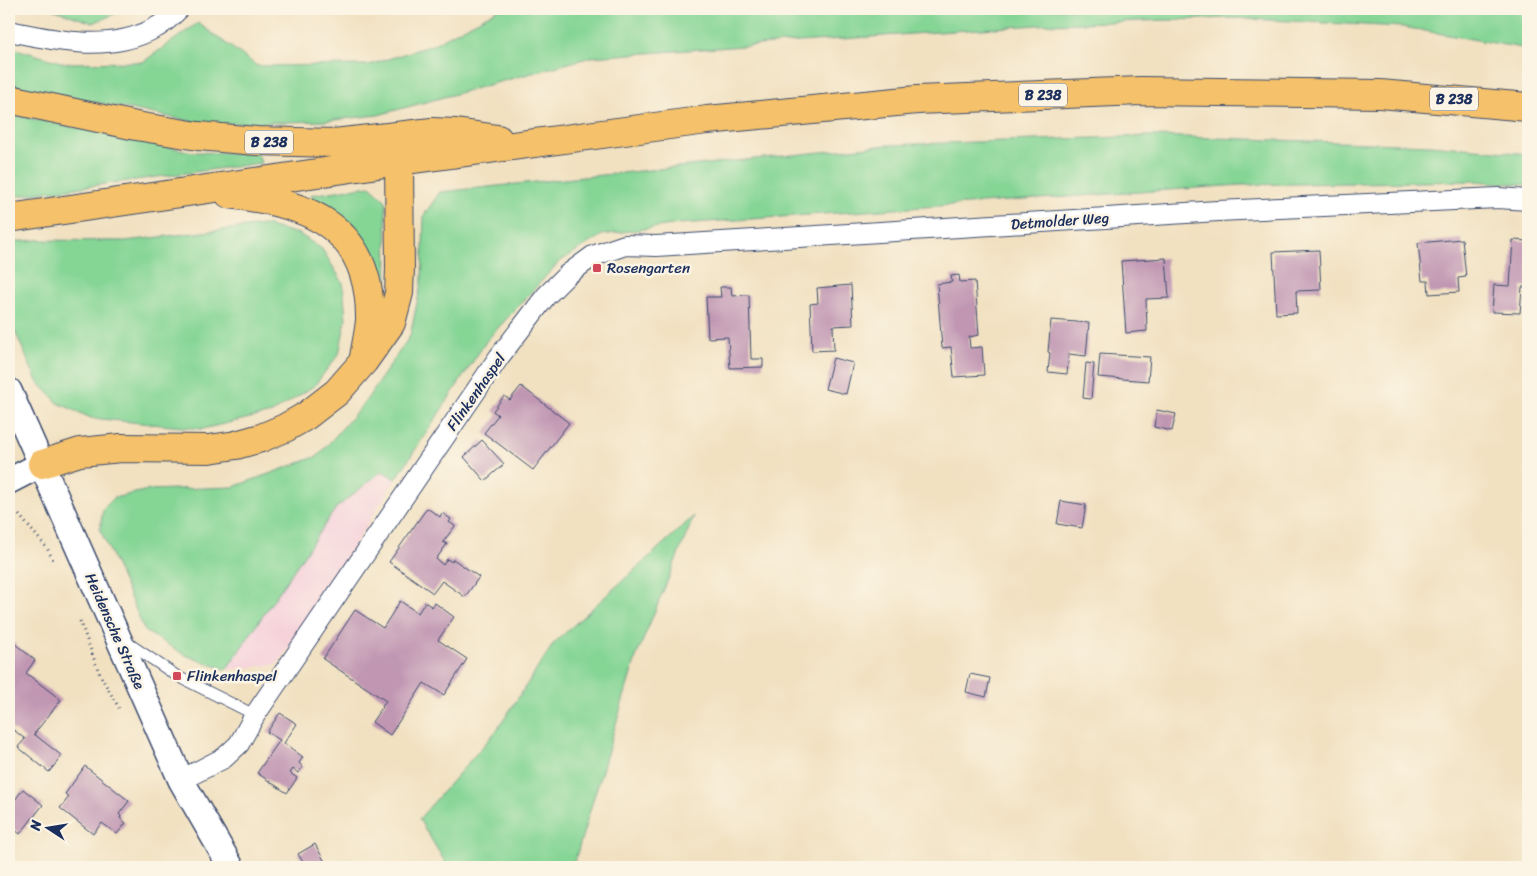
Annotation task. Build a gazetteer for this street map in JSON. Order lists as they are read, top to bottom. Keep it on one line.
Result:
{"streets":{"main road":["B 238"],"street":["Detmolder Weg","Flinkenhaspel","Heidensche Straße"]},"crossings":[["Detmolder Weg","Flinkenhaspel"],["Flinkenhaspel","Heidensche Straße"]],"places":{"transit":["Rosengarten","Flinkenhaspel"]},"north":"left"}
